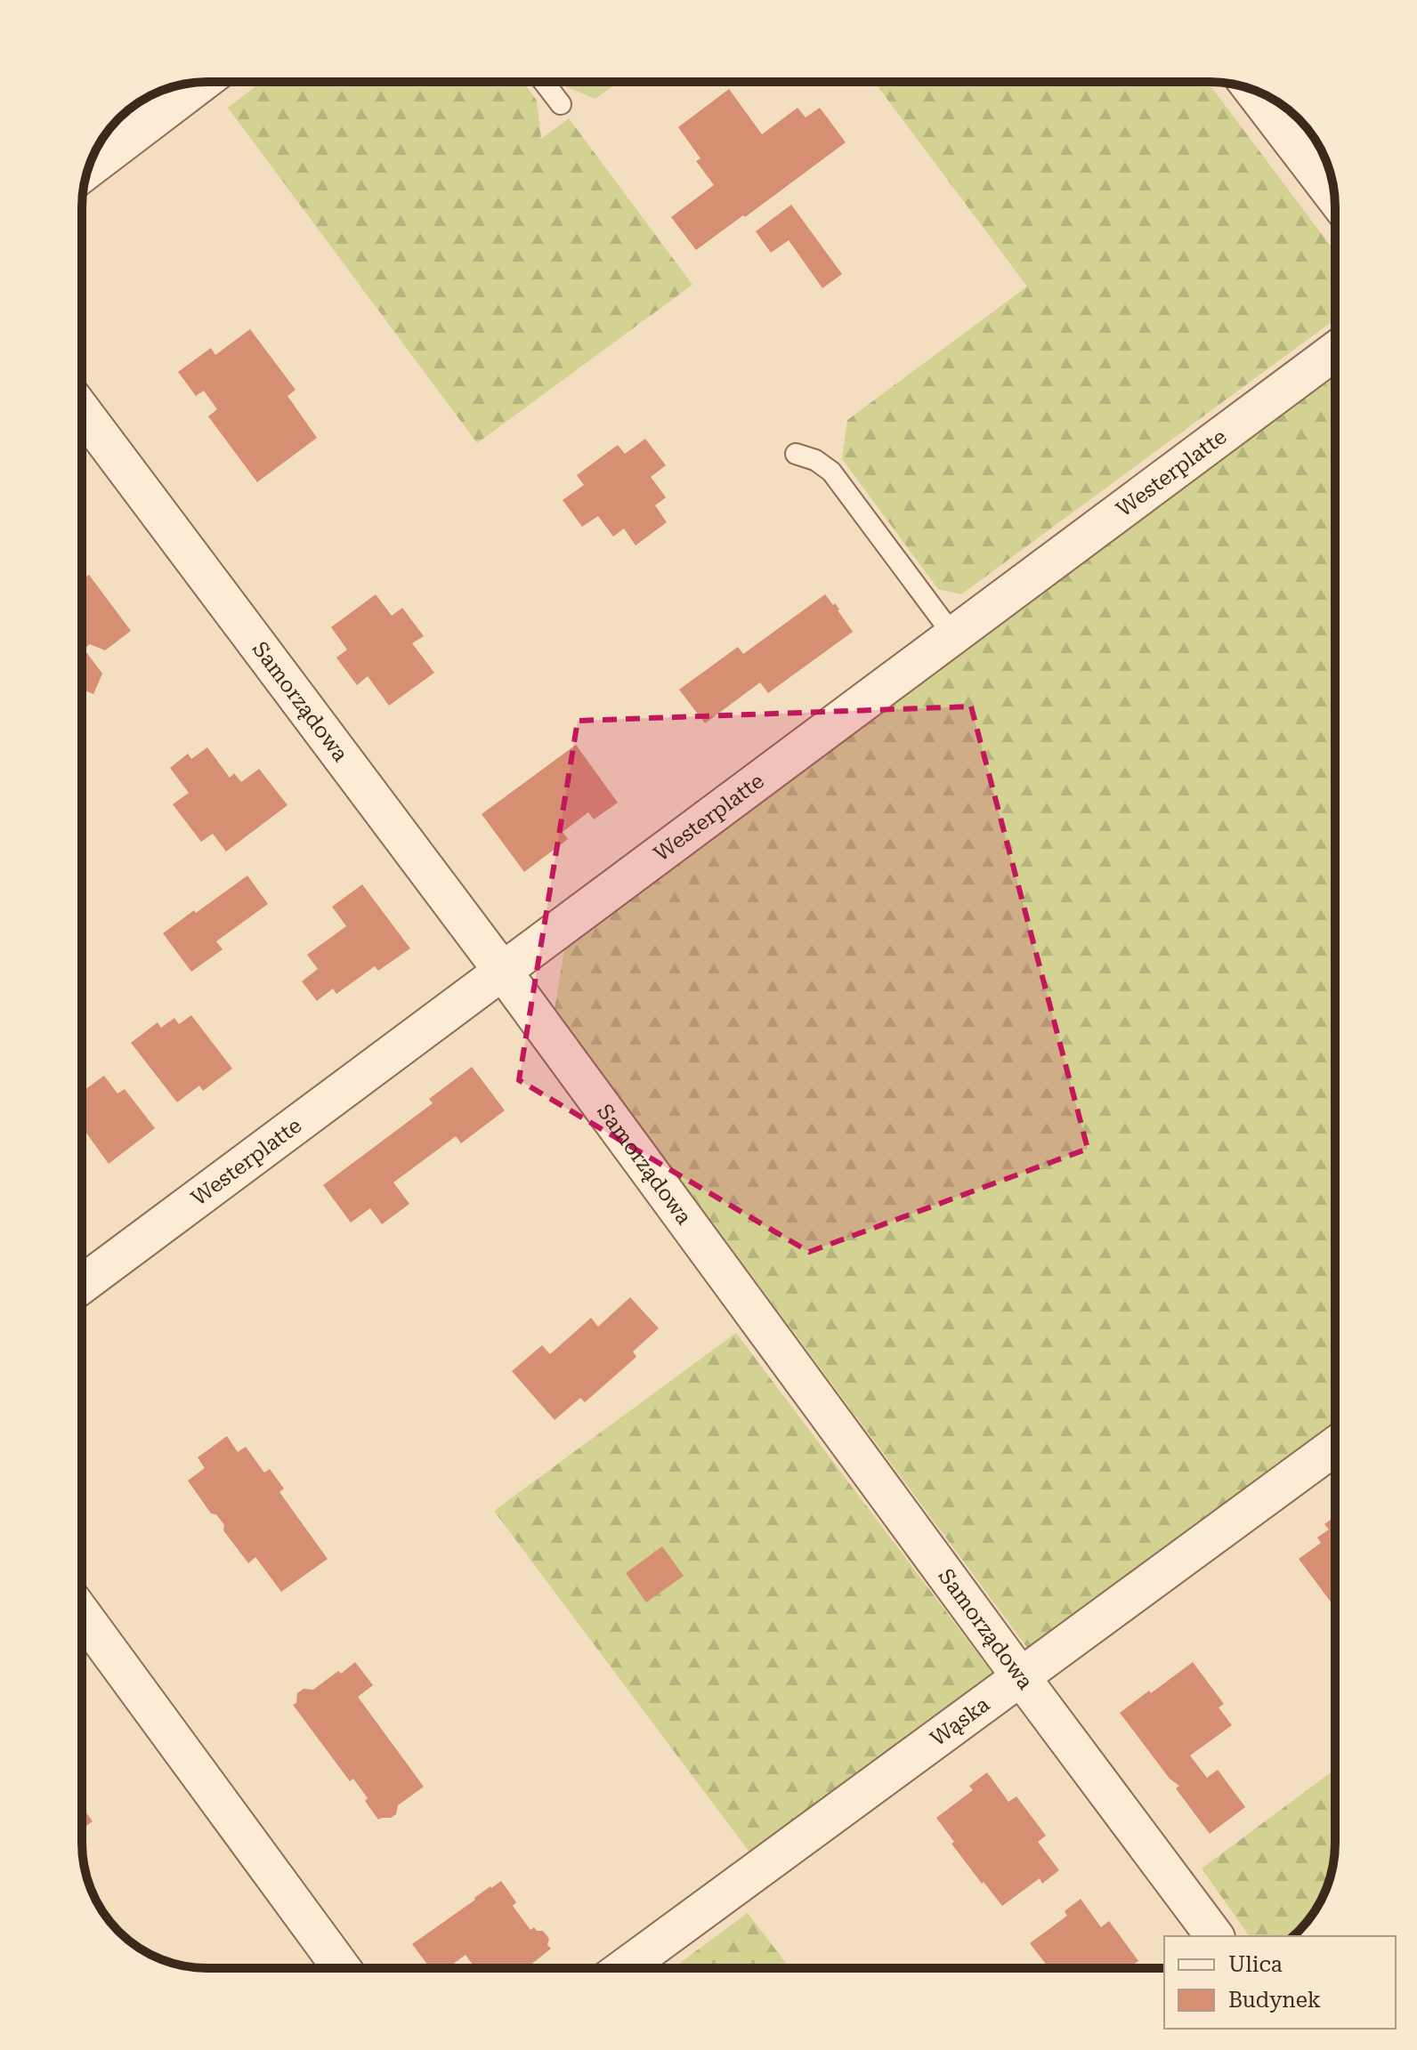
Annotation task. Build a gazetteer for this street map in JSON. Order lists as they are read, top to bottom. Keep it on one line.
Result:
{"streets":{"street":["Westerplatte","Samorządowa","Wąska"]},"crossings":[["Westerplatte","Samorządowa"],["Samorządowa","Wąska"]],"legend":["Ulica","Budynek"]}
